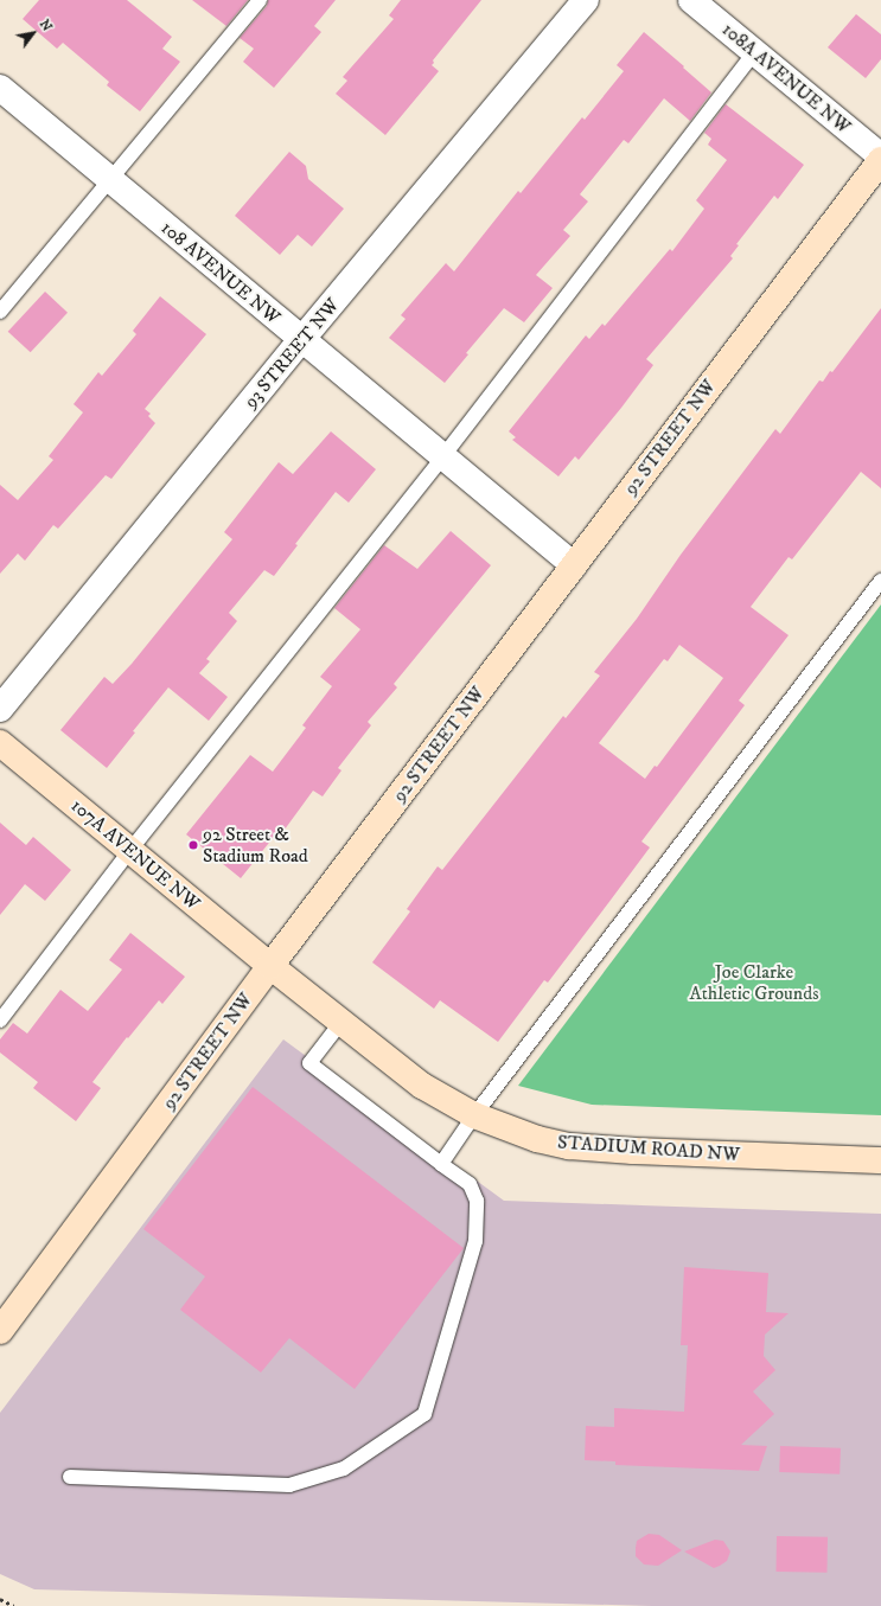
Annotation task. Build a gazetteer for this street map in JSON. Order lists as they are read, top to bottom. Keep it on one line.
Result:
{"streets":{"street":["108A AVENUE NW","108 AVENUE NW","93 STREET NW","92 STREET NW","107A AVENUE NW","STADIUM ROAD NW"]},"crossings":[["108A AVENUE NW","92 STREET NW"],["108 AVENUE NW","93 STREET NW"],["108 AVENUE NW","92 STREET NW"],["92 STREET NW","107A AVENUE NW"],["92 STREET NW","STADIUM ROAD NW"],["107A AVENUE NW","STADIUM ROAD NW"]],"parks":["Joe Clarke Athletic Grounds"],"places":["92 Street & Stadium Road"],"north":"top right"}
